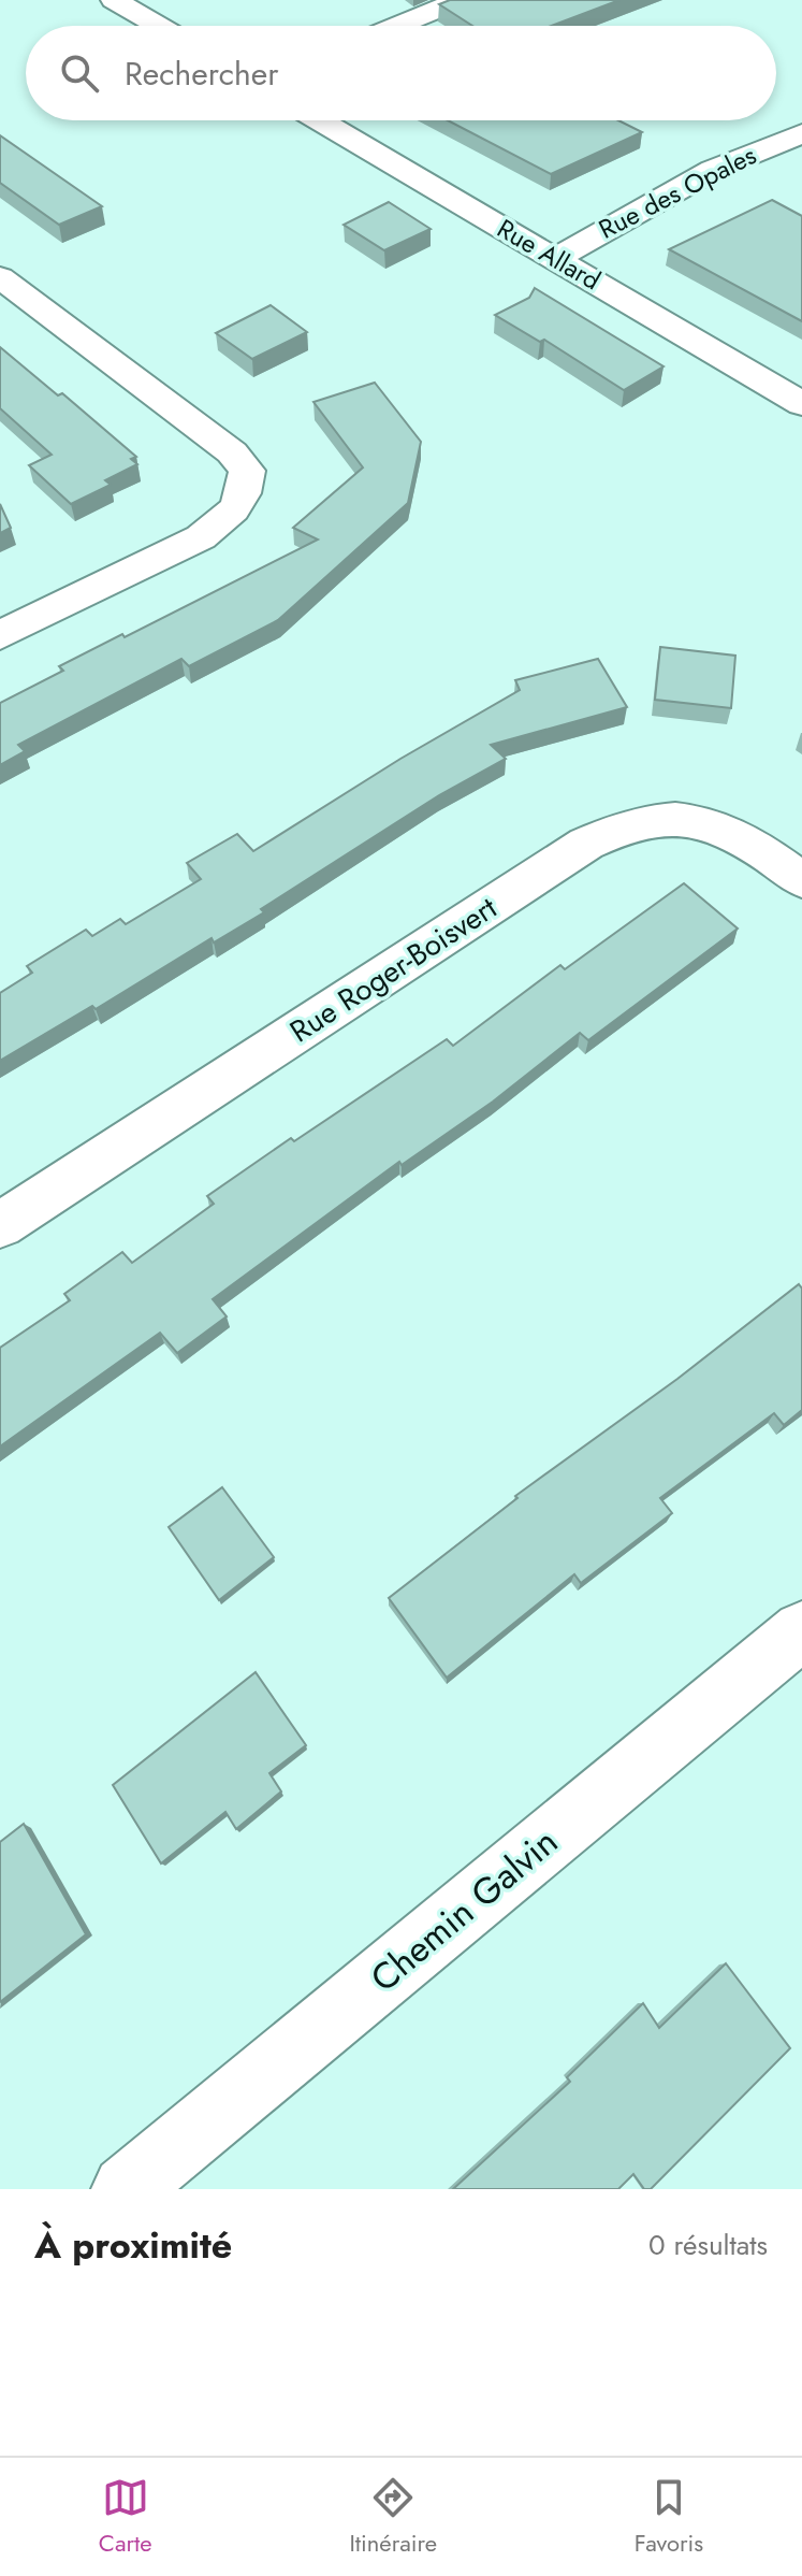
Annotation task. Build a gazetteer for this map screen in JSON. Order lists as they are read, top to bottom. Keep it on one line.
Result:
{"streets":{"street":["Rue des Opales","Rue Allard","Rue Roger-Boisvert","Chemin Galvin"]},"crossings":[["Rue des Opales","Rue Allard"]],"page":{"search":"Rechercher","heading":["À proximité","0 résultats"],"nav":["Carte","Itinéraire","Favoris"]}}
